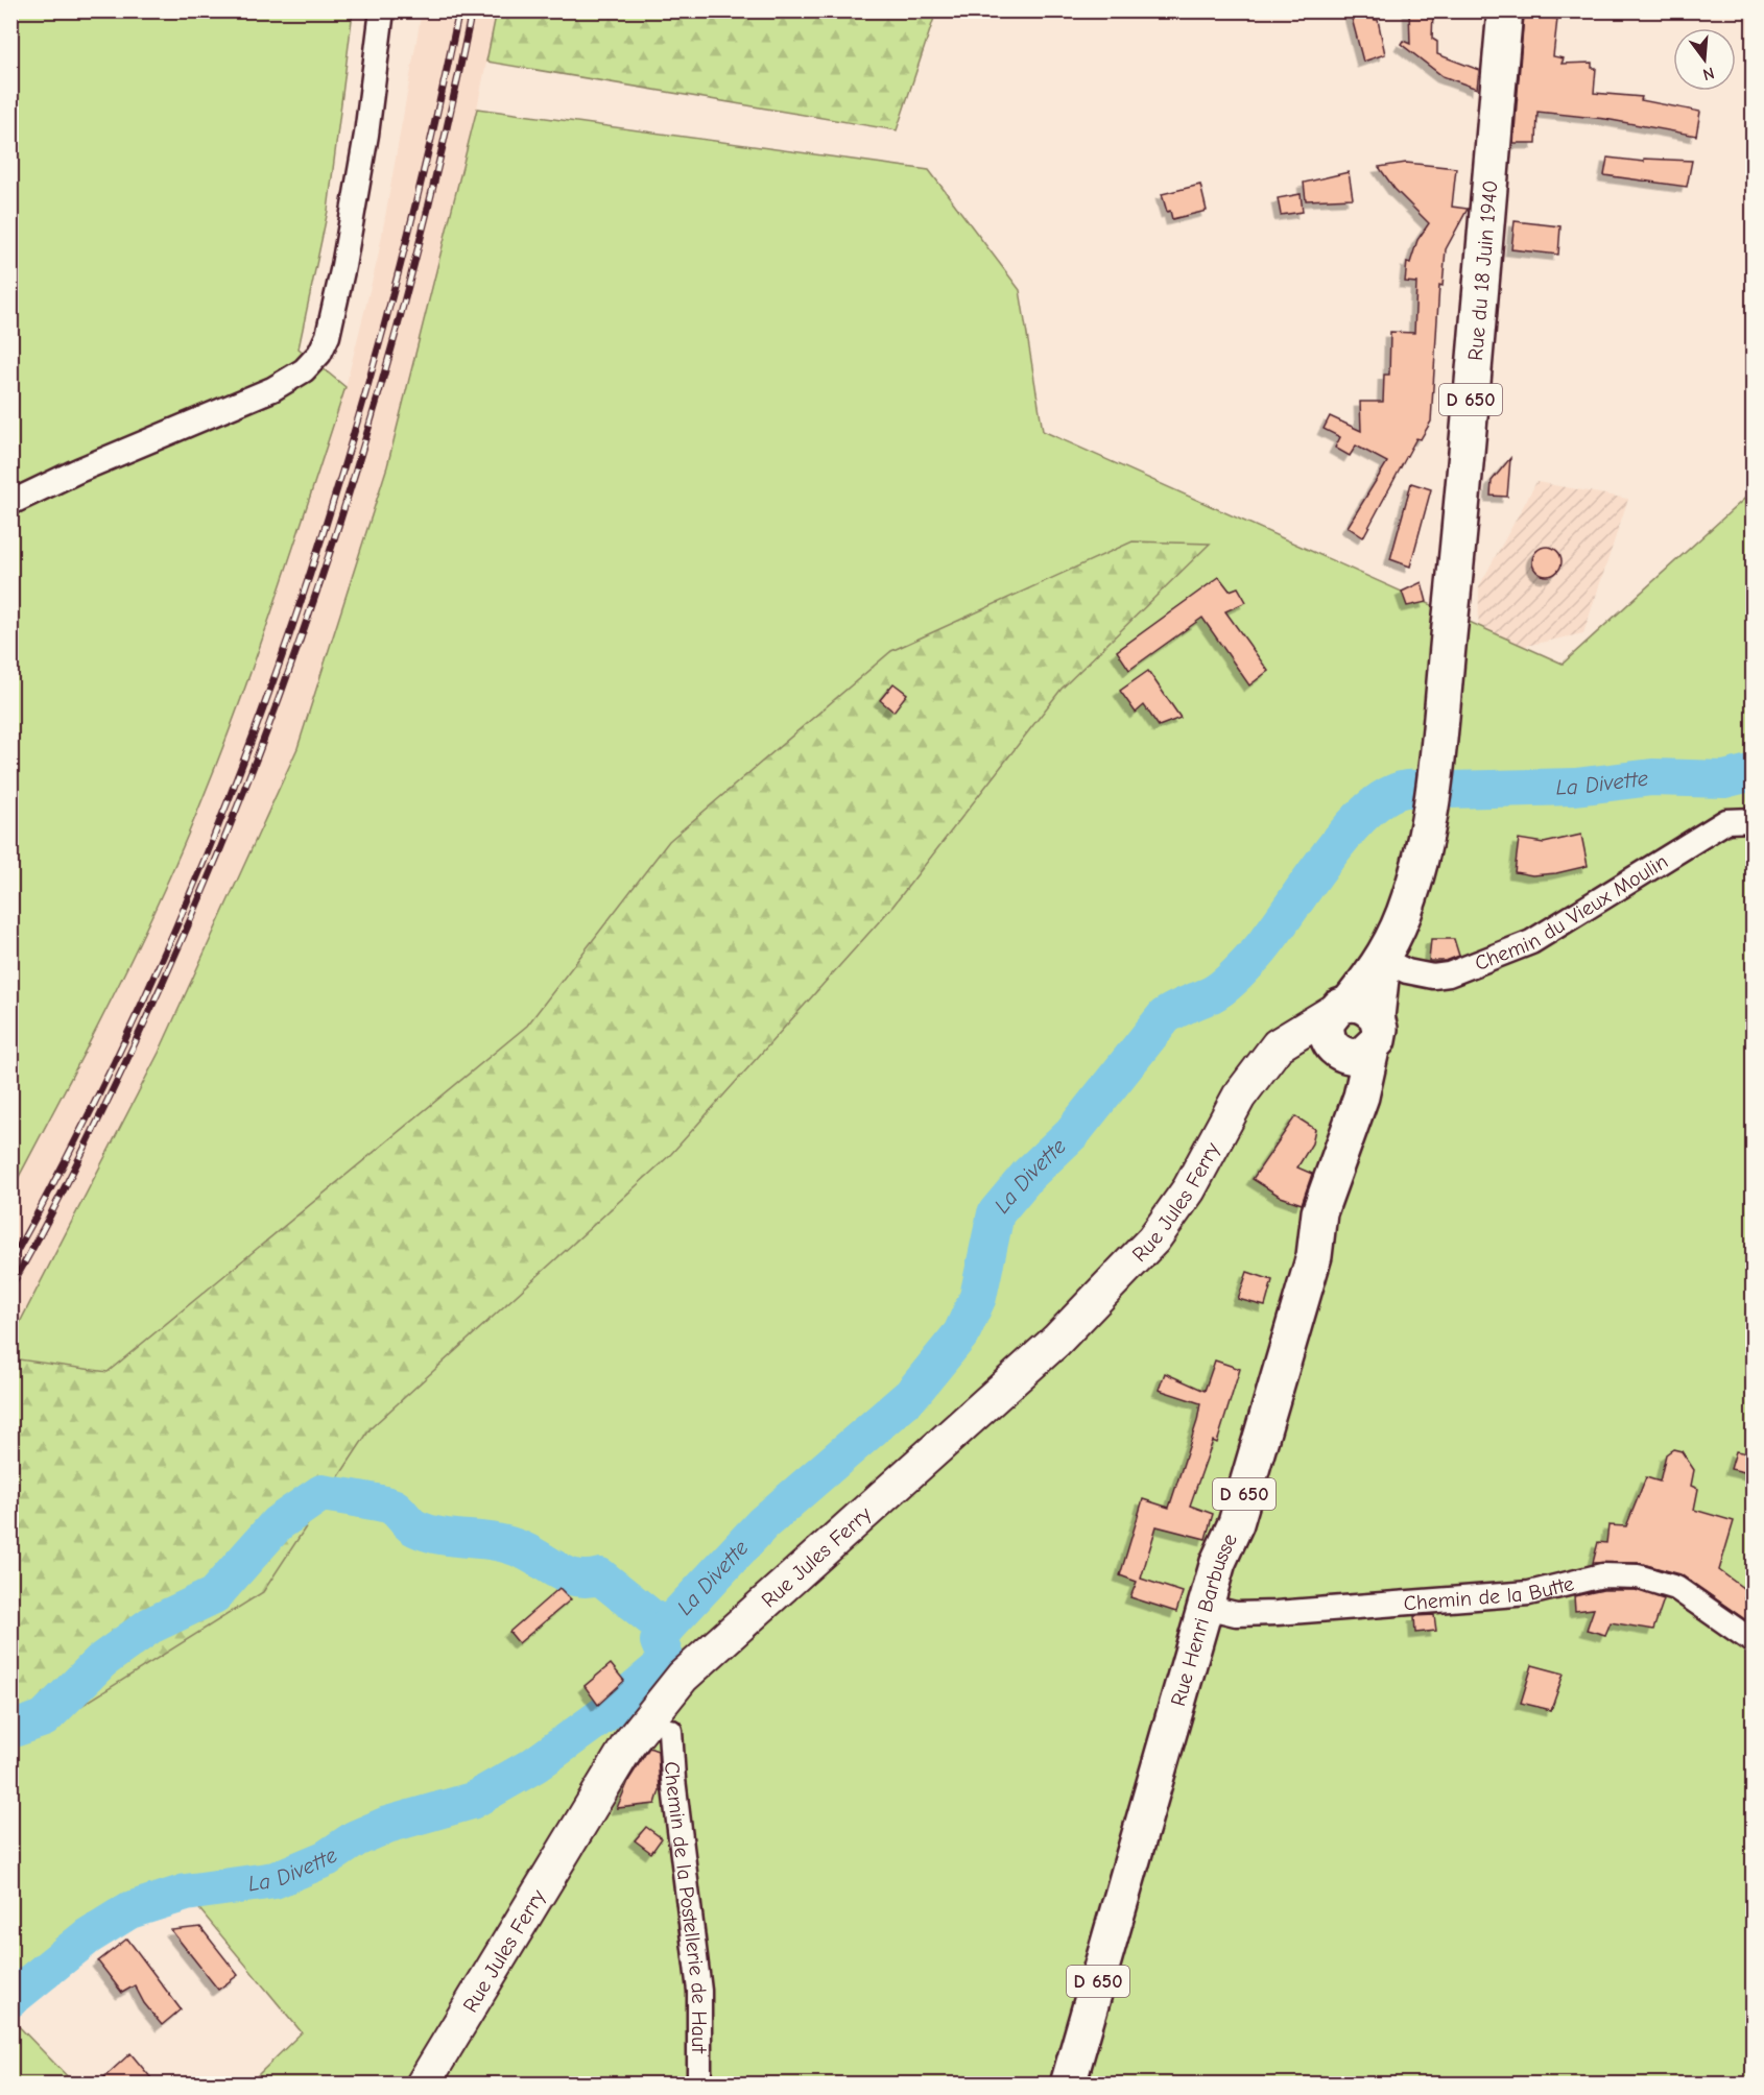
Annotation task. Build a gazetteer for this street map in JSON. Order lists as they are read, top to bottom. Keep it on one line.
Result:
{"streets":{"main road":["Rue du 18 Juin 1940","D 650","Rue Jules Ferry","Rue Henri Barbusse"],"street":["Chemin du Vieux Moulin","Chemin de la Butte","Chemin de la Postellerie de Haut"]},"crossings":[["Rue du 18 Juin 1940","D 650"],["Rue du 18 Juin 1940","Chemin du Vieux Moulin"],["D 650","Chemin du Vieux Moulin"],["D 650","Rue Jules Ferry"],["D 650","Rue Henri Barbusse"],["Rue Jules Ferry","Rue Henri Barbusse"],["Chemin de la Butte","Rue Henri Barbusse"]],"water":["La Divette"],"north":"bottom"}
